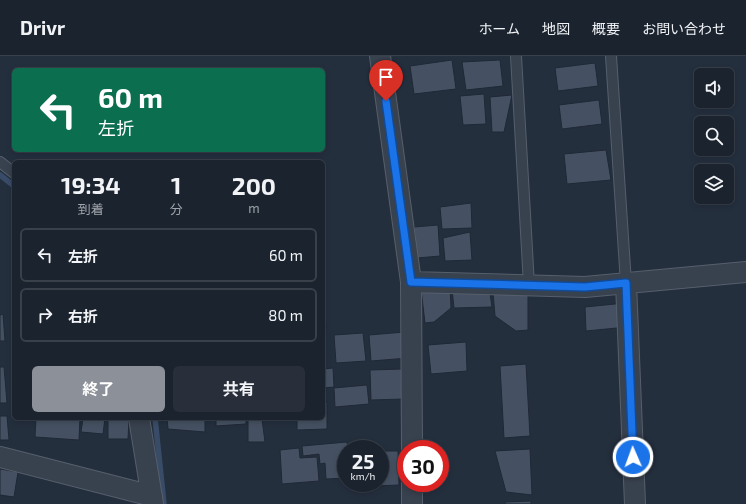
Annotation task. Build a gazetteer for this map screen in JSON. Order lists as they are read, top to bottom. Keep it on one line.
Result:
{"page":{"header":"Drivr","nav":["ホーム","地図","概要","お問い合わせ"],"turn":["60 m","左折"],"eta":["19:34","到着","1","分","200","m"],"list":[{"name":"左折","value":"60 m"},{"name":"右折","value":"80 m"}],"buttons":["終了","共有"],"speed":"25 km/h","limit":"30"}}
